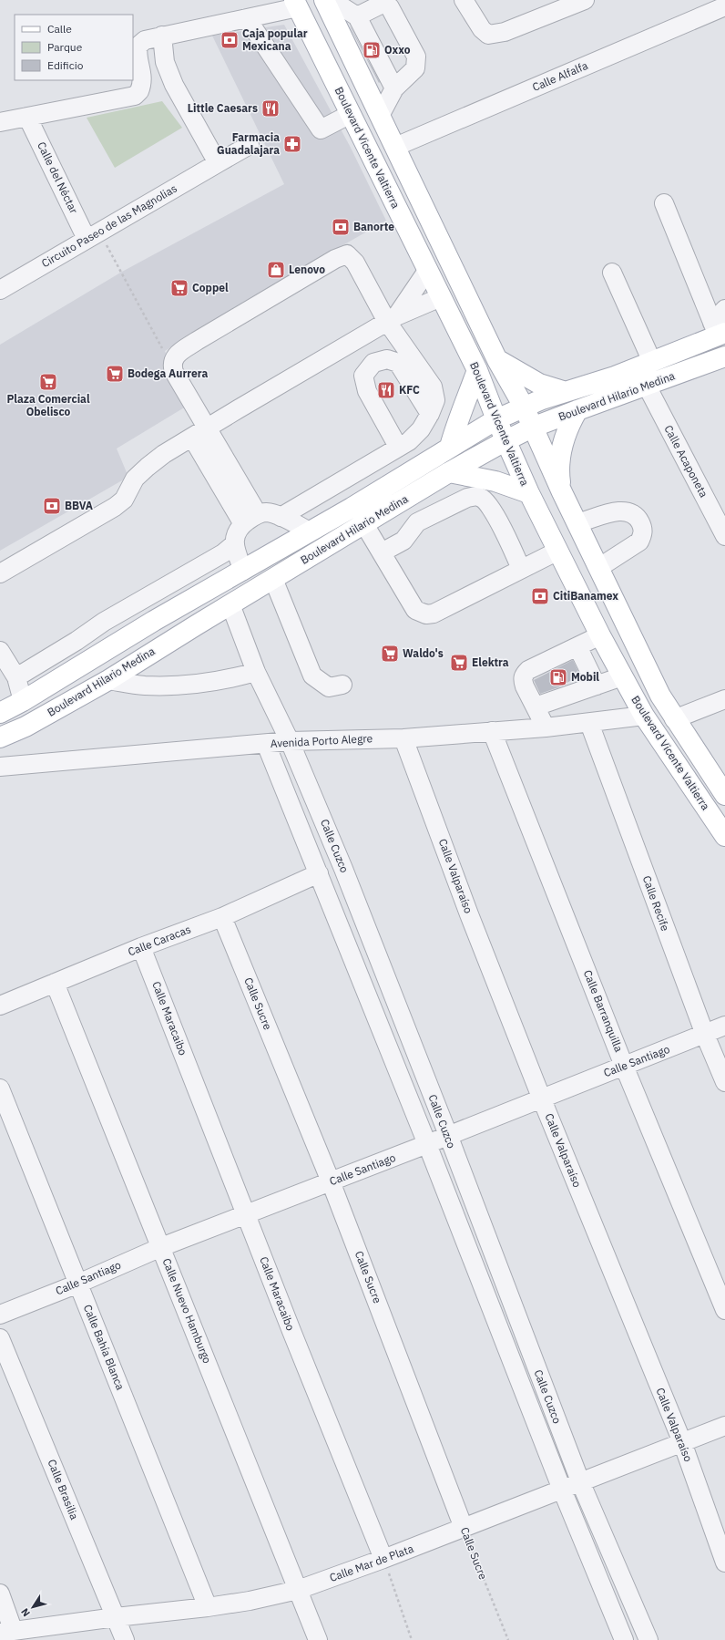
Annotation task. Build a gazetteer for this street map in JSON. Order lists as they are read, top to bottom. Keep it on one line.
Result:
{"streets":{"main road":["Boulevard Vicente Valtierra","Boulevard Hilario Medina"],"street":["Calle Alfalfa","Calle del Néctar","Circuito Paseo de las Magnolias","Calle Acaponeta","Avenida Porto Alegre","Calle Cuzco","Calle Valparaíso","Calle Recife","Calle Caracas","Calle Sucre","Calle Barranquilla","Calle Maracaibo","Calle Santiago","Calle Nuevo Hamburgo","Calle Bahía Blanca","Calle Brasilia","Calle Mar de Plata"]},"crossings":[["Calle Alfalfa","Boulevard Vicente Valtierra"],["Boulevard Vicente Valtierra","Boulevard Hilario Medina"],["Boulevard Vicente Valtierra","Avenida Porto Alegre"],["Calle del Néctar","Circuito Paseo de las Magnolias"],["Boulevard Hilario Medina","Calle Acaponeta"],["Boulevard Hilario Medina","Calle Cuzco"],["Avenida Porto Alegre","Calle Cuzco"],["Avenida Porto Alegre","Calle Valparaíso"],["Avenida Porto Alegre","Calle Recife"],["Avenida Porto Alegre","Calle Barranquilla"],["Calle Cuzco","Calle Caracas"],["Calle Cuzco","Calle Santiago"],["Calle Cuzco","Calle Mar de Plata"],["Calle Valparaíso","Calle Santiago"],["Calle Valparaíso","Calle Mar de Plata"],["Calle Recife","Calle Santiago"],["Calle Caracas","Calle Sucre"],["Calle Caracas","Calle Maracaibo"],["Calle Caracas","Calle Nuevo Hamburgo"],["Calle Sucre","Calle Santiago"],["Calle Sucre","Calle Mar de Plata"],["Calle Barranquilla","Calle Santiago"],["Calle Maracaibo","Calle Santiago"],["Calle Maracaibo","Calle Mar de Plata"],["Calle Santiago","Calle Nuevo Hamburgo"],["Calle Santiago","Calle Bahía Blanca"],["Calle Nuevo Hamburgo","Calle Mar de Plata"],["Calle Bahía Blanca","Calle Mar de Plata"],["Calle Brasilia","Calle Mar de Plata"]],"places":{"bank":["Caja popular Mexicana","Banorte","BBVA","CitiBanamex"],"fuel station":["Oxxo","Mobil"],"restaurant":["Little Caesars","KFC"],"pharmacy":["Farmacia Guadalajara"],"shop":["Lenovo"],"supermarket":["Coppel","Bodega Aurrera","Plaza Comercial Obelisco","Waldo's","Elektra"]},"legend":["Calle","Parque","Edificio"],"north":"bottom left"}
